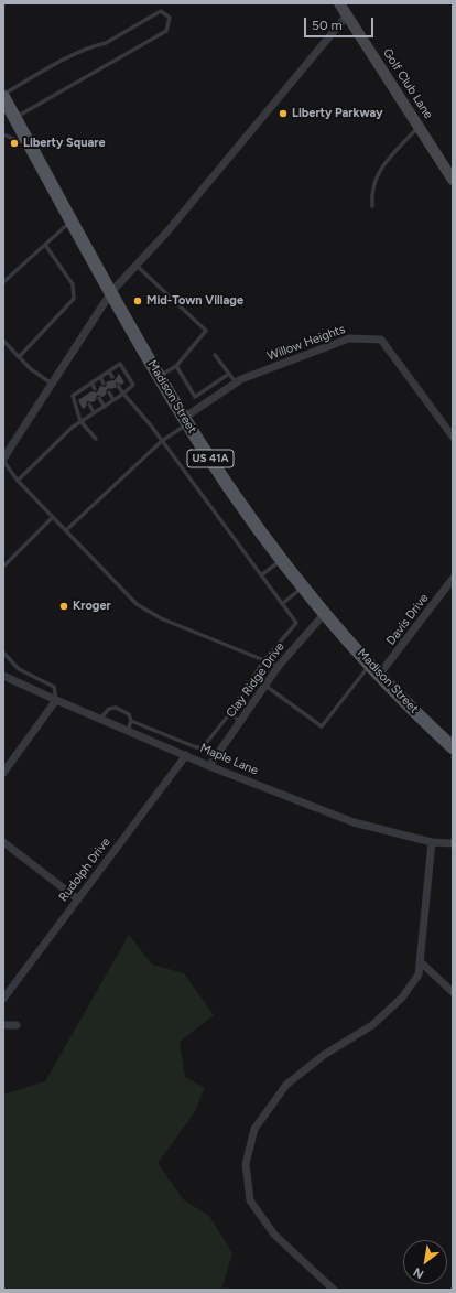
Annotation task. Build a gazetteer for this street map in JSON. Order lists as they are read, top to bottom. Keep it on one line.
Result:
{"streets":{"main road":["Madison Street","US 41A"],"street":["Golf Club Lane","Willow Heights","Davis Drive","Clay Ridge Drive","Maple Lane","Rudolph Drive"]},"crossings":[["Willow Heights","Madison Street"],["Madison Street","Davis Drive"],["Madison Street","Clay Ridge Drive"],["Clay Ridge Drive","Maple Lane"],["Maple Lane","Rudolph Drive"]],"places":["Liberty Parkway","Liberty Square","Mid-Town Village","Kroger"],"scale_bar":"50 m","north":"bottom left"}
